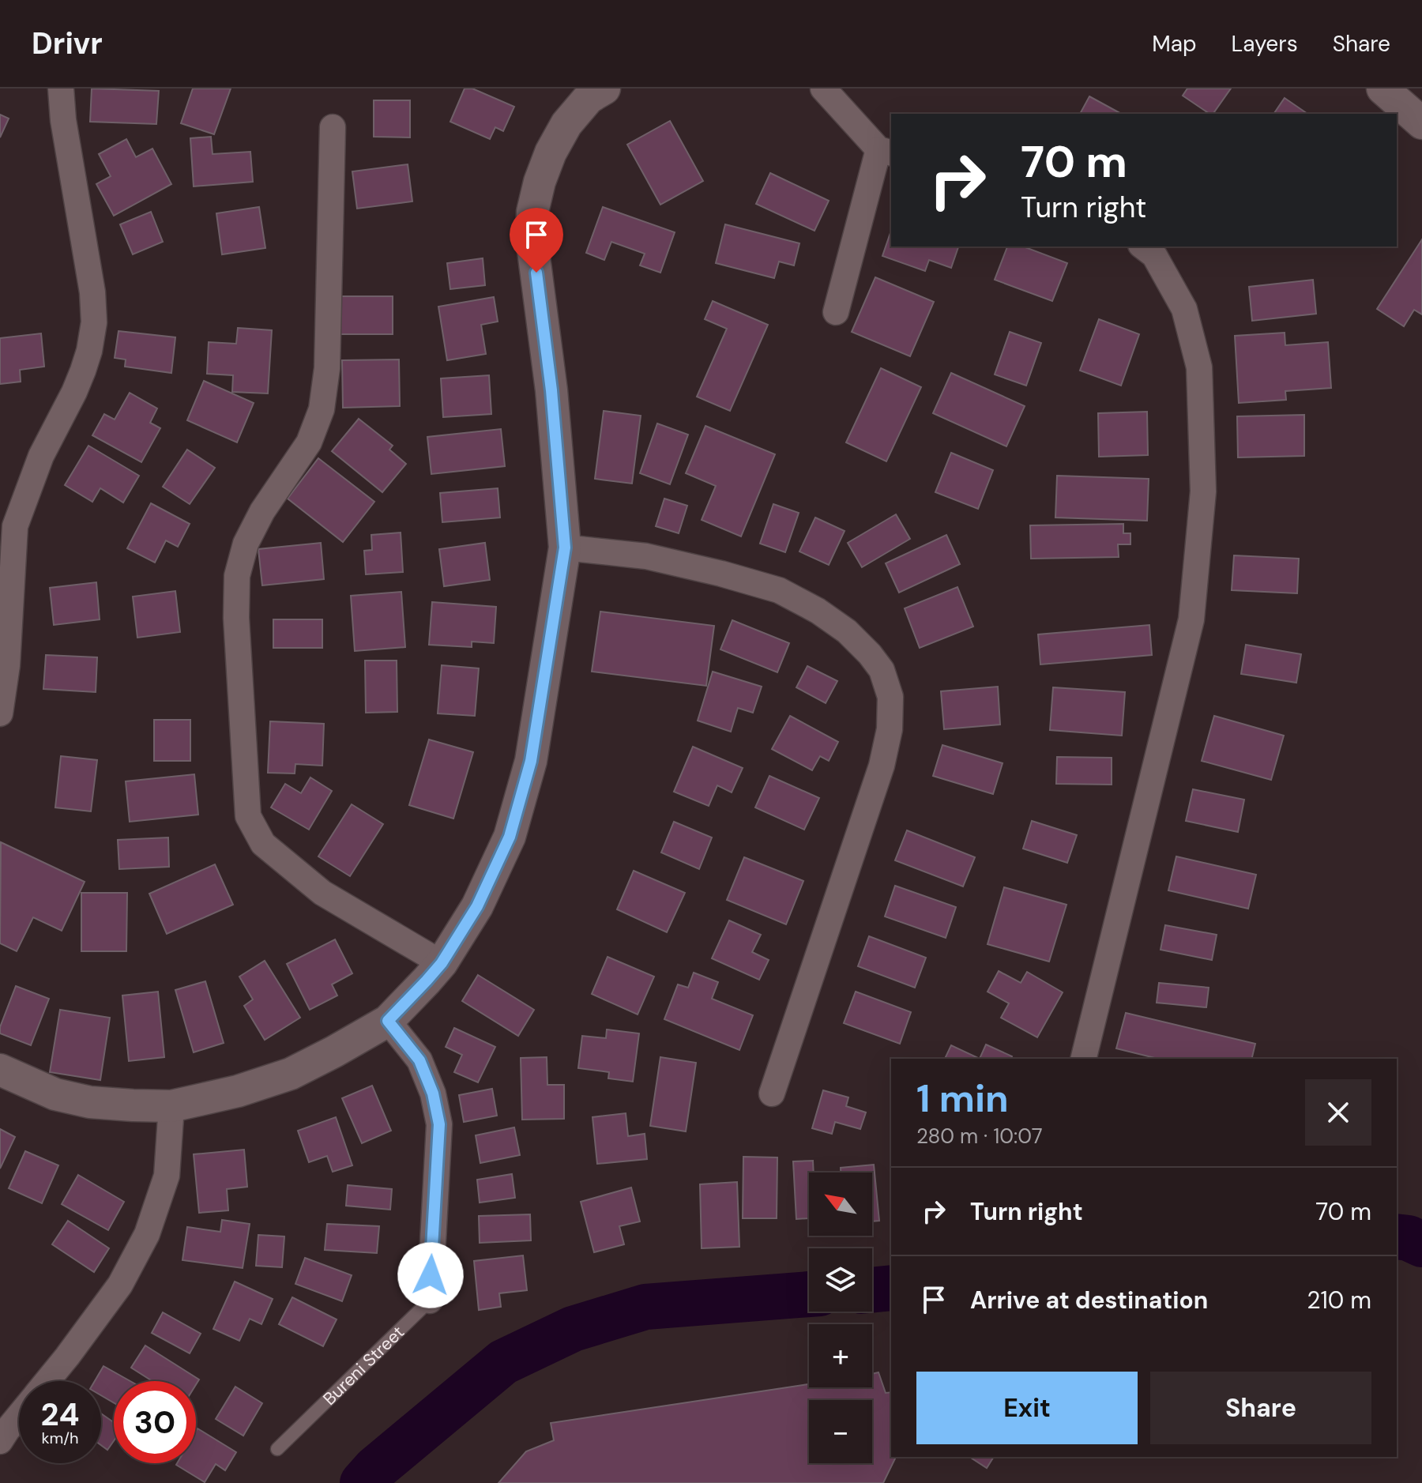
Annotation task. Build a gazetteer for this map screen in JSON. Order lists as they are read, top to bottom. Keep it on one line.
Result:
{"streets":{"street":["Bureni Street"]},"north":"top left","page":{"header":"Drivr","nav":["Map","Layers","Share"],"turn":["70 m","Turn right"],"heading":["1 min","280 m · 10:07"],"list":[{"name":"Turn right","value":"70 m"},{"name":"Arrive at destination","value":"210 m"}],"map_buttons":["+","−"],"buttons":["Exit","Share"],"speed":"24 km/h","limit":"30"}}
